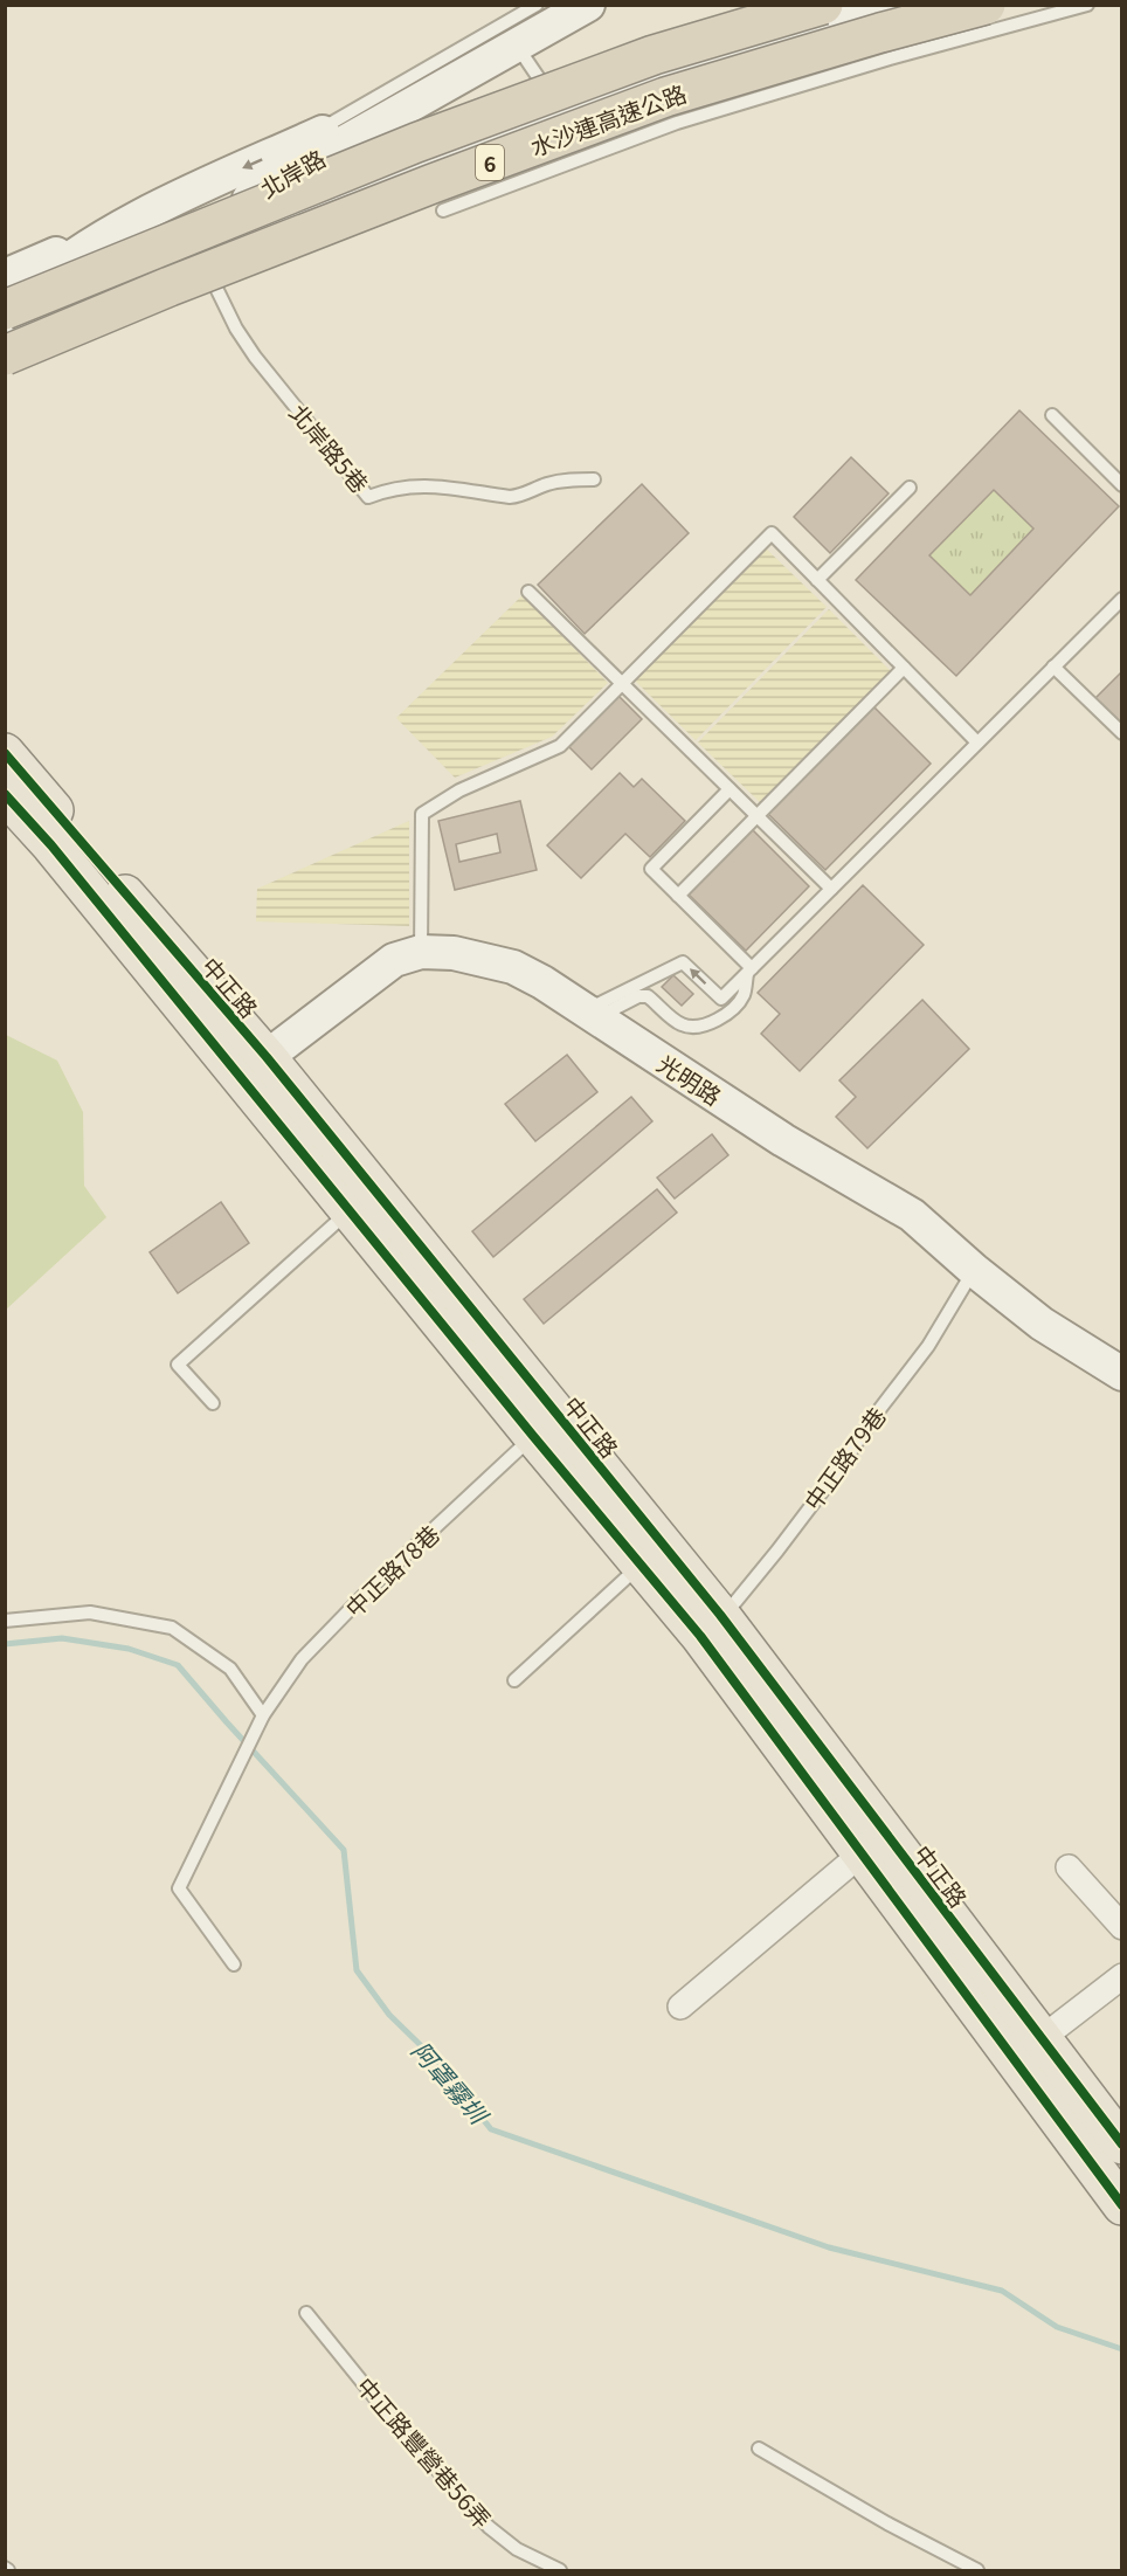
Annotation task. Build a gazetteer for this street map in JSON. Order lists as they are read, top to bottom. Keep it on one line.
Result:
{"streets":{"highway":["水沙連高速公路","6"],"main road":["中正路"],"street":["北岸路","光明路"],"lane":["北岸路5巷","中正路79巷","中正路78巷","中正路豐營巷56弄"]},"crossings":[["水沙連高速公路","北岸路"],["北岸路","北岸路5巷"],["中正路","光明路"],["中正路","中正路79巷"],["中正路","中正路78巷"],["光明路","中正路79巷"]],"water":["阿罩霧圳"]}
